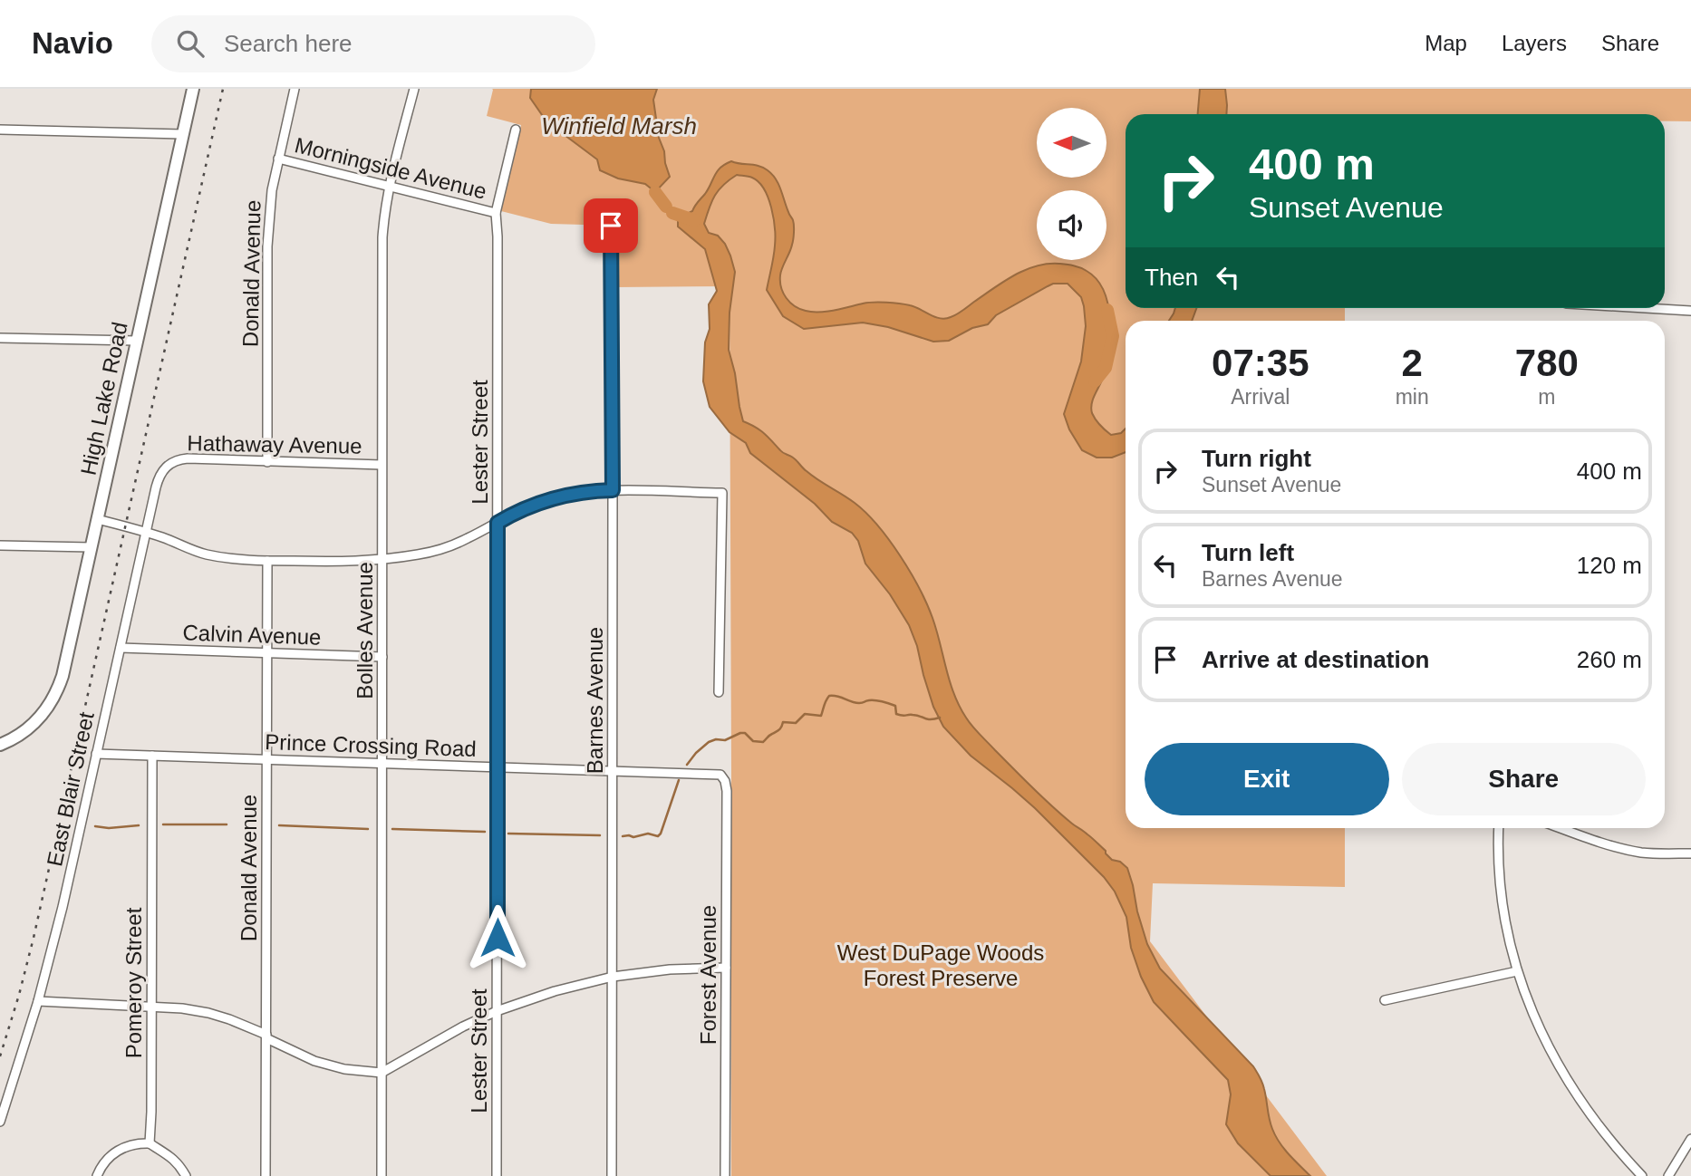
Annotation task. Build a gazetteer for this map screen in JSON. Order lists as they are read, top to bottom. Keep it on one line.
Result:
{"streets":{"street":["Morningside Avenue","Donald Avenue","High Lake Road","Lester Street","Hathaway Avenue","Bolles Avenue","Calvin Avenue","Barnes Avenue","Prince Crossing Road","East Blair Street","Forest Avenue","Pomeroy Street"]},"crossings":[["Morningside Avenue","Donald Avenue"],["Morningside Avenue","Lester Street"],["Morningside Avenue","Bolles Avenue"],["Donald Avenue","Hathaway Avenue"],["Donald Avenue","Calvin Avenue"],["Donald Avenue","Prince Crossing Road"],["Lester Street","Prince Crossing Road"],["Hathaway Avenue","Bolles Avenue"],["Hathaway Avenue","East Blair Street"],["Bolles Avenue","Calvin Avenue"],["Bolles Avenue","Prince Crossing Road"],["Calvin Avenue","East Blair Street"],["Barnes Avenue","Prince Crossing Road"],["Prince Crossing Road","East Blair Street"],["Prince Crossing Road","Forest Avenue"],["Prince Crossing Road","Pomeroy Street"]],"water":["Winfield Marsh"],"parks":["West DuPage Woods Forest Preserve"],"north":"left","page":{"header":"Navio","search":"Search here","nav":["Map","Layers","Share"],"turn":["400 m","Sunset Avenue"],"then":"Then","eta":["07:35","Arrival","2","min","780","m"],"list":[{"name":"Turn right","note":"Sunset Avenue","value":"400 m"},{"name":"Turn left","note":"Barnes Avenue","value":"120 m"},{"name":"Arrive at destination","value":"260 m"}],"buttons":["Exit","Share"]}}
